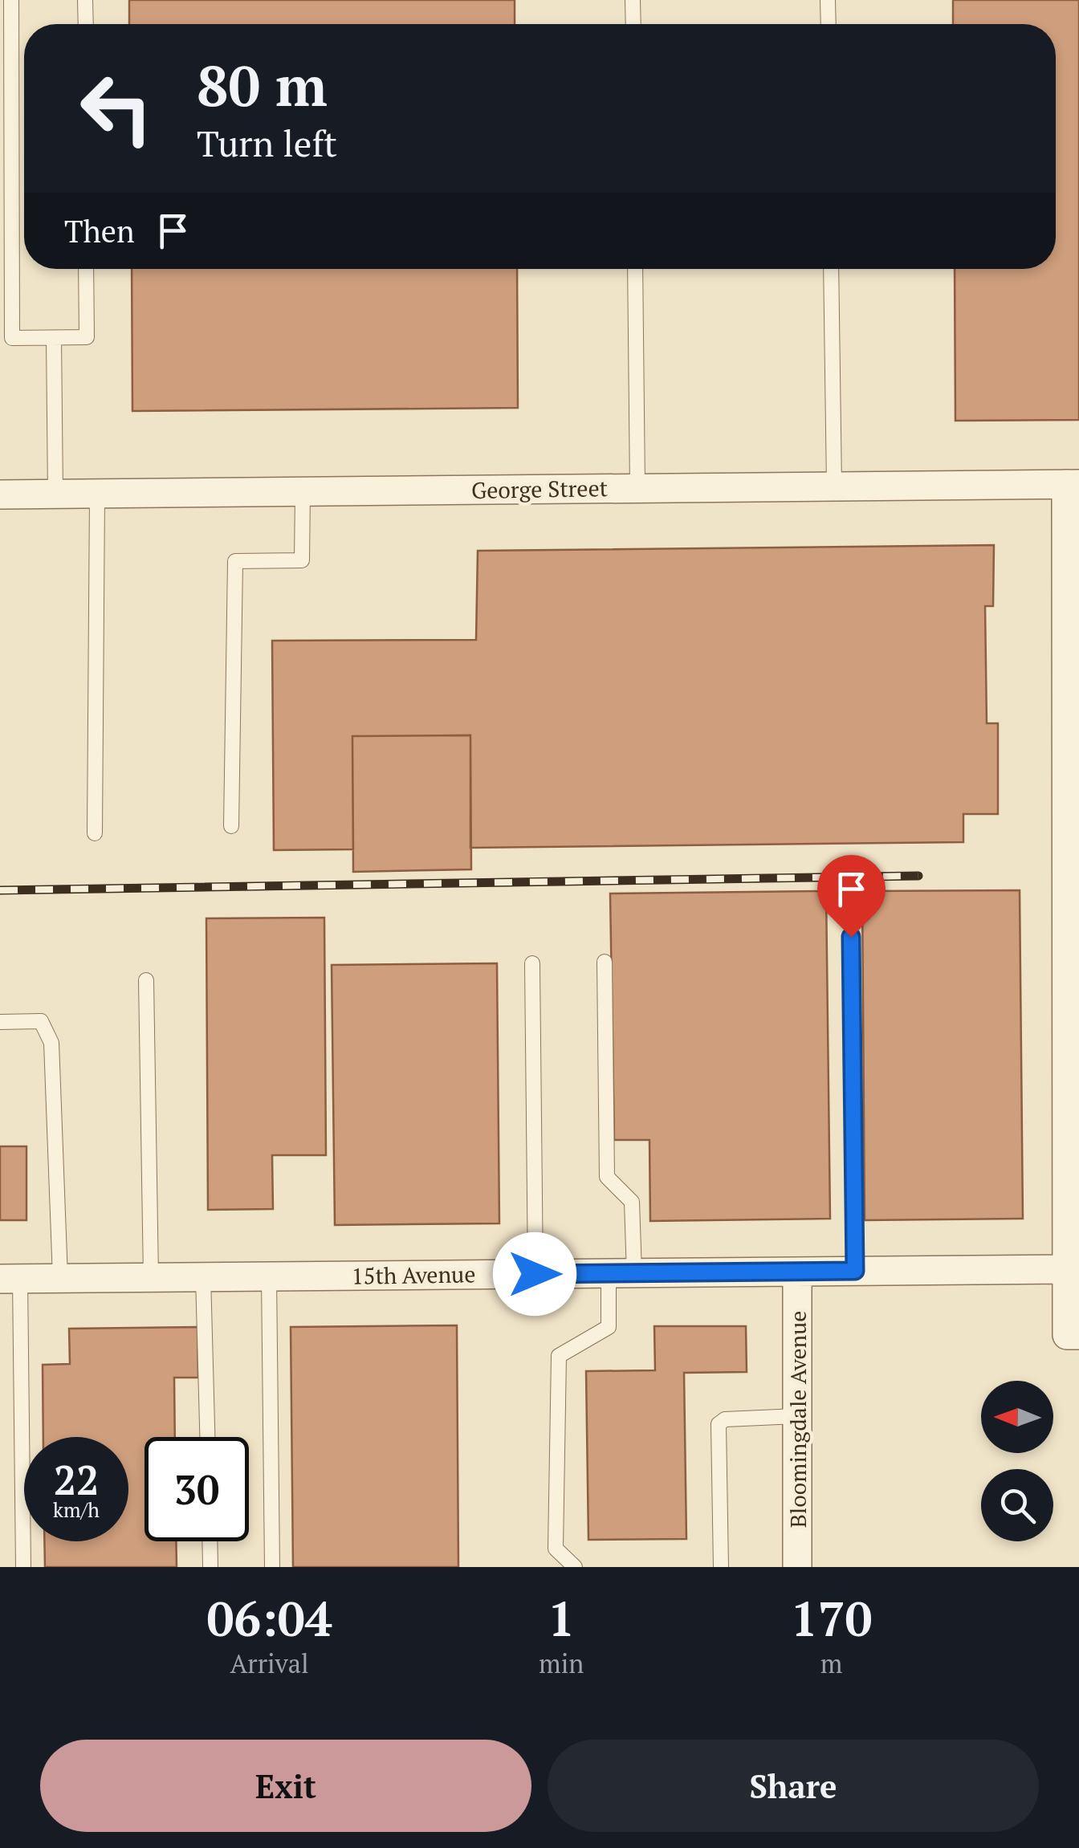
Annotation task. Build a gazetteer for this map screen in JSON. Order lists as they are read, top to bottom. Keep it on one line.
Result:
{"streets":{"street":["George Street","15th Avenue","Bloomingdale Avenue"]},"crossings":[["15th Avenue","Bloomingdale Avenue"]],"north":"left","page":{"turn":["80 m","Turn left"],"then":"Then","speed":"22 km/h","limit":"30","eta":["06:04","Arrival","1","min","170","m"],"buttons":["Exit","Share"]}}
